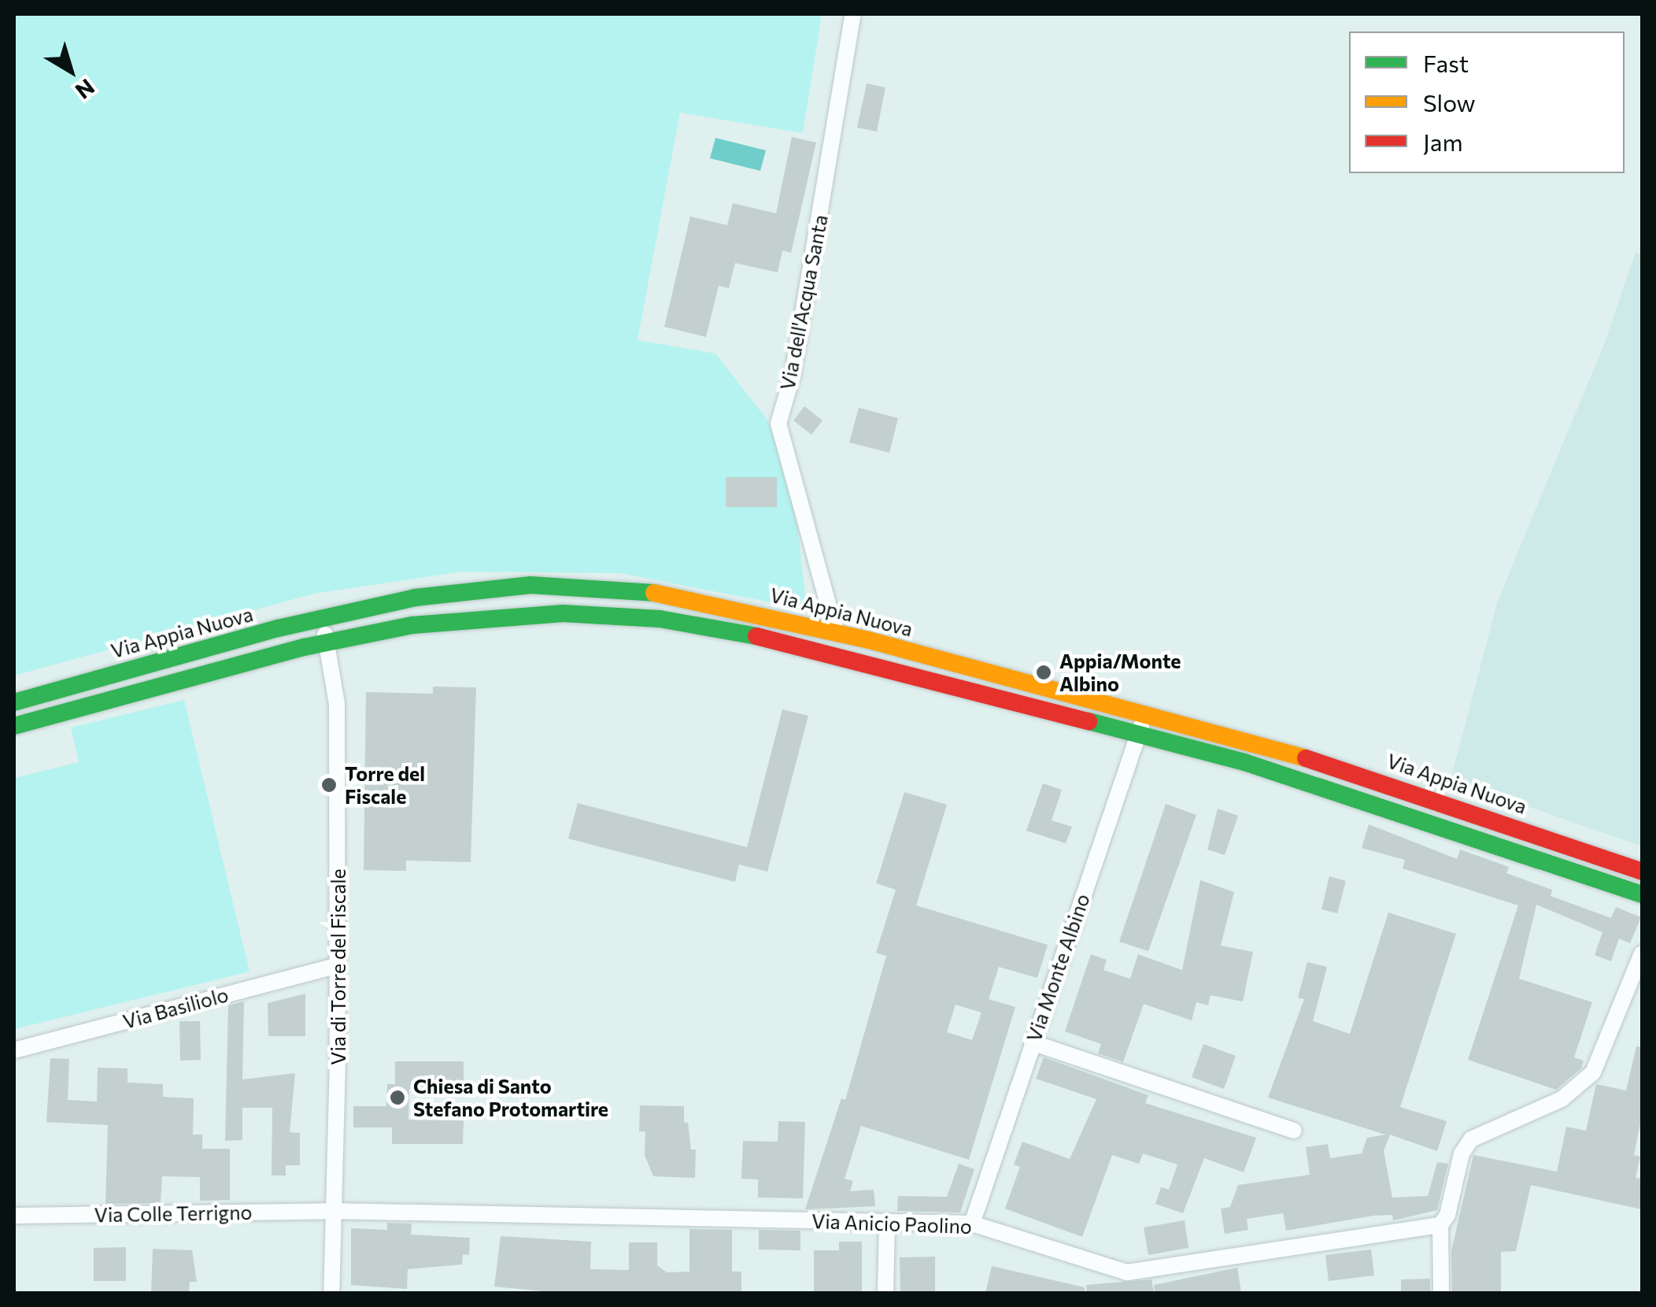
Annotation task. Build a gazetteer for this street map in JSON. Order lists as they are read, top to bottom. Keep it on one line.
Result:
{"streets":{"main road":["Via Appia Nuova"],"street":["Via dell'Acqua Santa","Via di Torre del Fiscale","Via Monte Albino","Via Basiliolo","Via Colle Terrigno","Via Anicio Paolino"]},"crossings":[["Via dell'Acqua Santa","Via Appia Nuova"],["Via Appia Nuova","Via di Torre del Fiscale"],["Via Appia Nuova","Via Monte Albino"],["Via di Torre del Fiscale","Via Basiliolo"],["Via di Torre del Fiscale","Via Colle Terrigno"],["Via di Torre del Fiscale","Via Anicio Paolino"],["Via Monte Albino","Via Anicio Paolino"],["Via Colle Terrigno","Via Anicio Paolino"]],"places":["Appia/Monte Albino","Torre del Fiscale","Chiesa di Santo Stefano Protomartire"],"legend":["Fast","Slow","Jam"],"north":"bottom right"}
